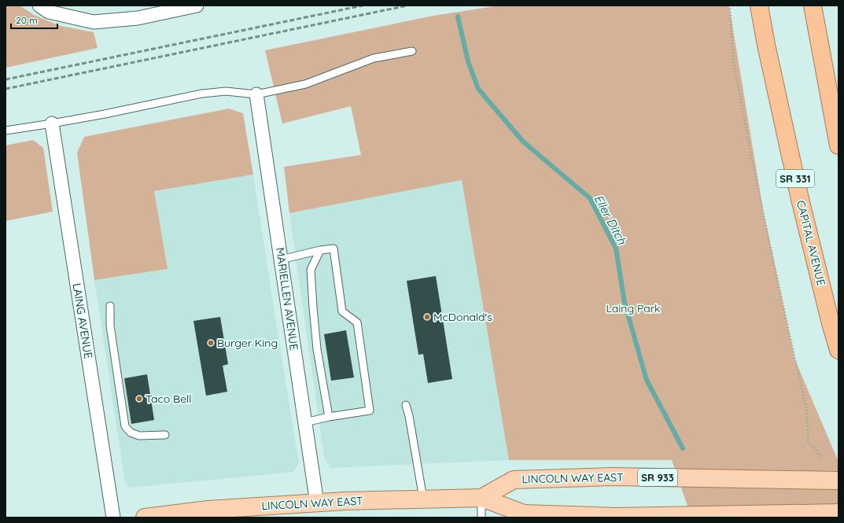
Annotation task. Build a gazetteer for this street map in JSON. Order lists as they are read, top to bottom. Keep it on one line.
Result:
{"streets":{"highway":["SR 331","CAPITAL AVENUE"],"main road":["SR 933","LINCOLN WAY EAST"],"street":["MARIELLEN AVENUE","LAING AVENUE"]},"crossings":[["MARIELLEN AVENUE","LINCOLN WAY EAST"]],"water":["Eller Ditch"],"parks":["Laing Park"],"places":["McDonald's","Burger King","Taco Bell"],"scale_bar":"20 m"}
